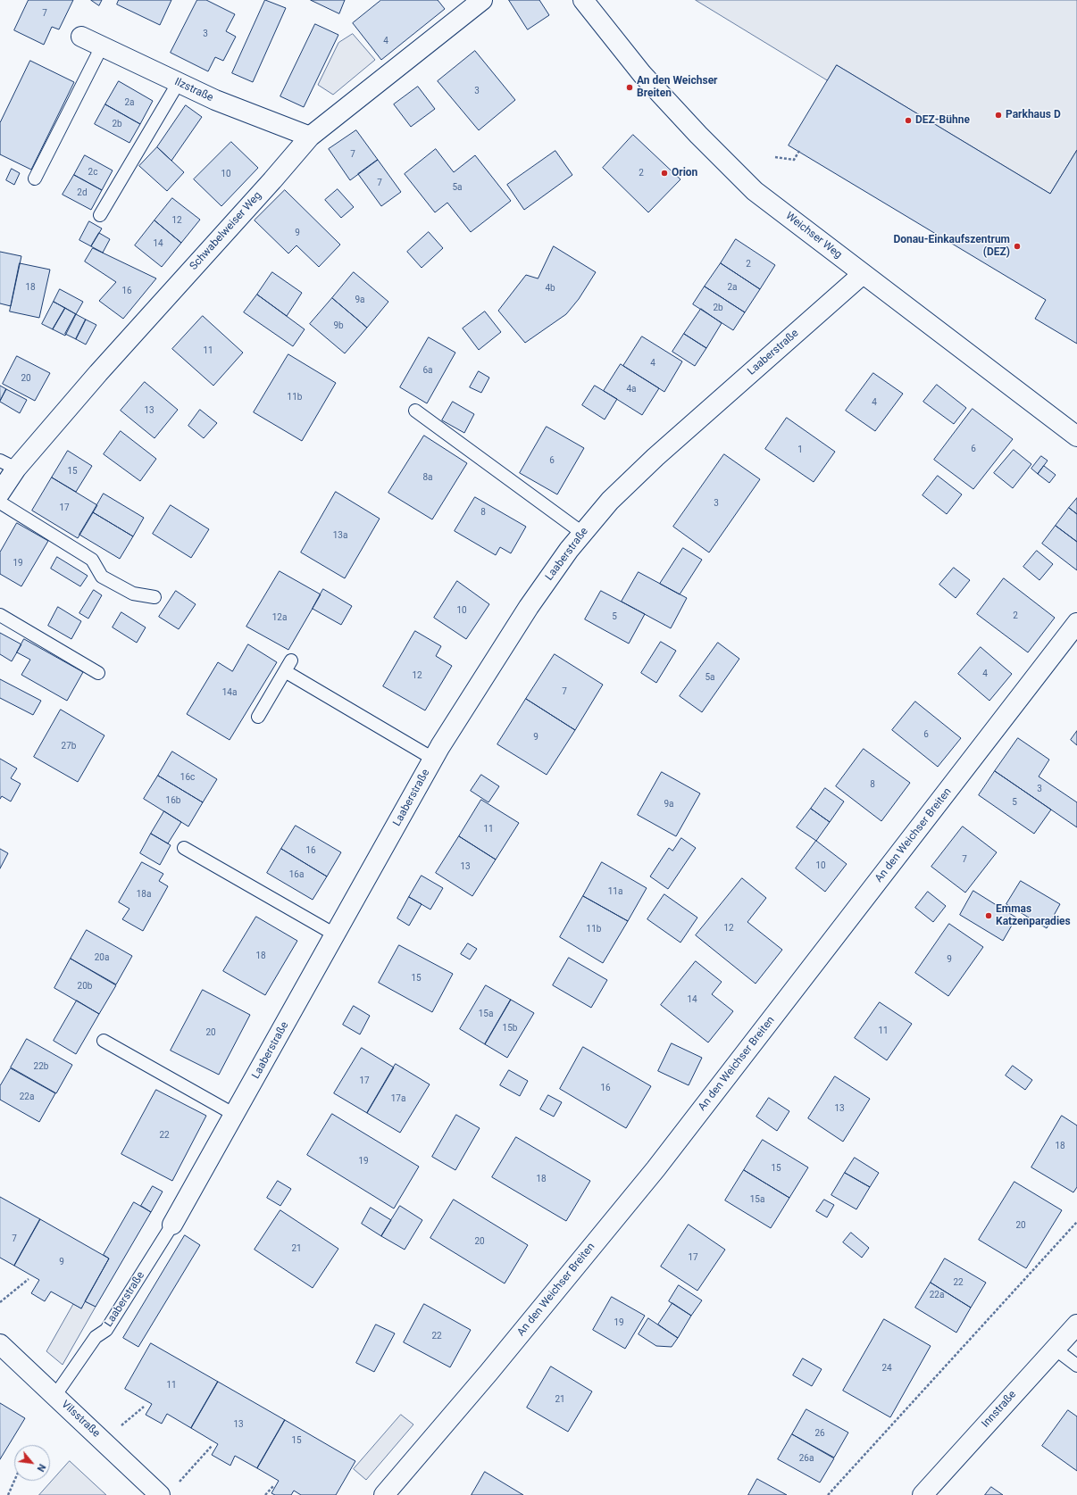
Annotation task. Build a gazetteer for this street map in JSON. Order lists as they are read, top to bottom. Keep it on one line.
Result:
{"streets":{"street":["Ilzstraße","Schwabelweiser Weg","Weichser Weg","Laaberstraße","An den Weichser Breiten","Innstraße","Vilsstraße"]},"crossings":[["Ilzstraße","Schwabelweiser Weg"],["Weichser Weg","Laaberstraße"],["Laaberstraße","Vilsstraße"]],"places":["An den Weichser Breiten","Parkhaus D","DEZ-Bühne","Orion","Donau-Einkaufszentrum (DEZ)","Emmas Katzenparadies"],"house_numbers":["7","3","4","3","2a","2b","7","2c","2","10","7","5a","2d","12","9","14","2","18","2a","4b","16","9a","2b","9b","11","4","6a","20","4a","11b","4","13","6","1","6","15","8a","3","17","8","13a","19","10","2","5","12a","4","12","5a","7","14a","6","9","27b","16c","8","3","16b","5","9a","11","16","7","10","13","16a","11a","18a","12","11b","18","20a","9","15","20b","14","15a","15b","11","20","22b","17","16","22a","17a","13","22","18","19","15","18","15a","20","7","20","21","17","9","22","22a","19","22","24","11","21","13","26","15","26a"],"north":"bottom right"}
